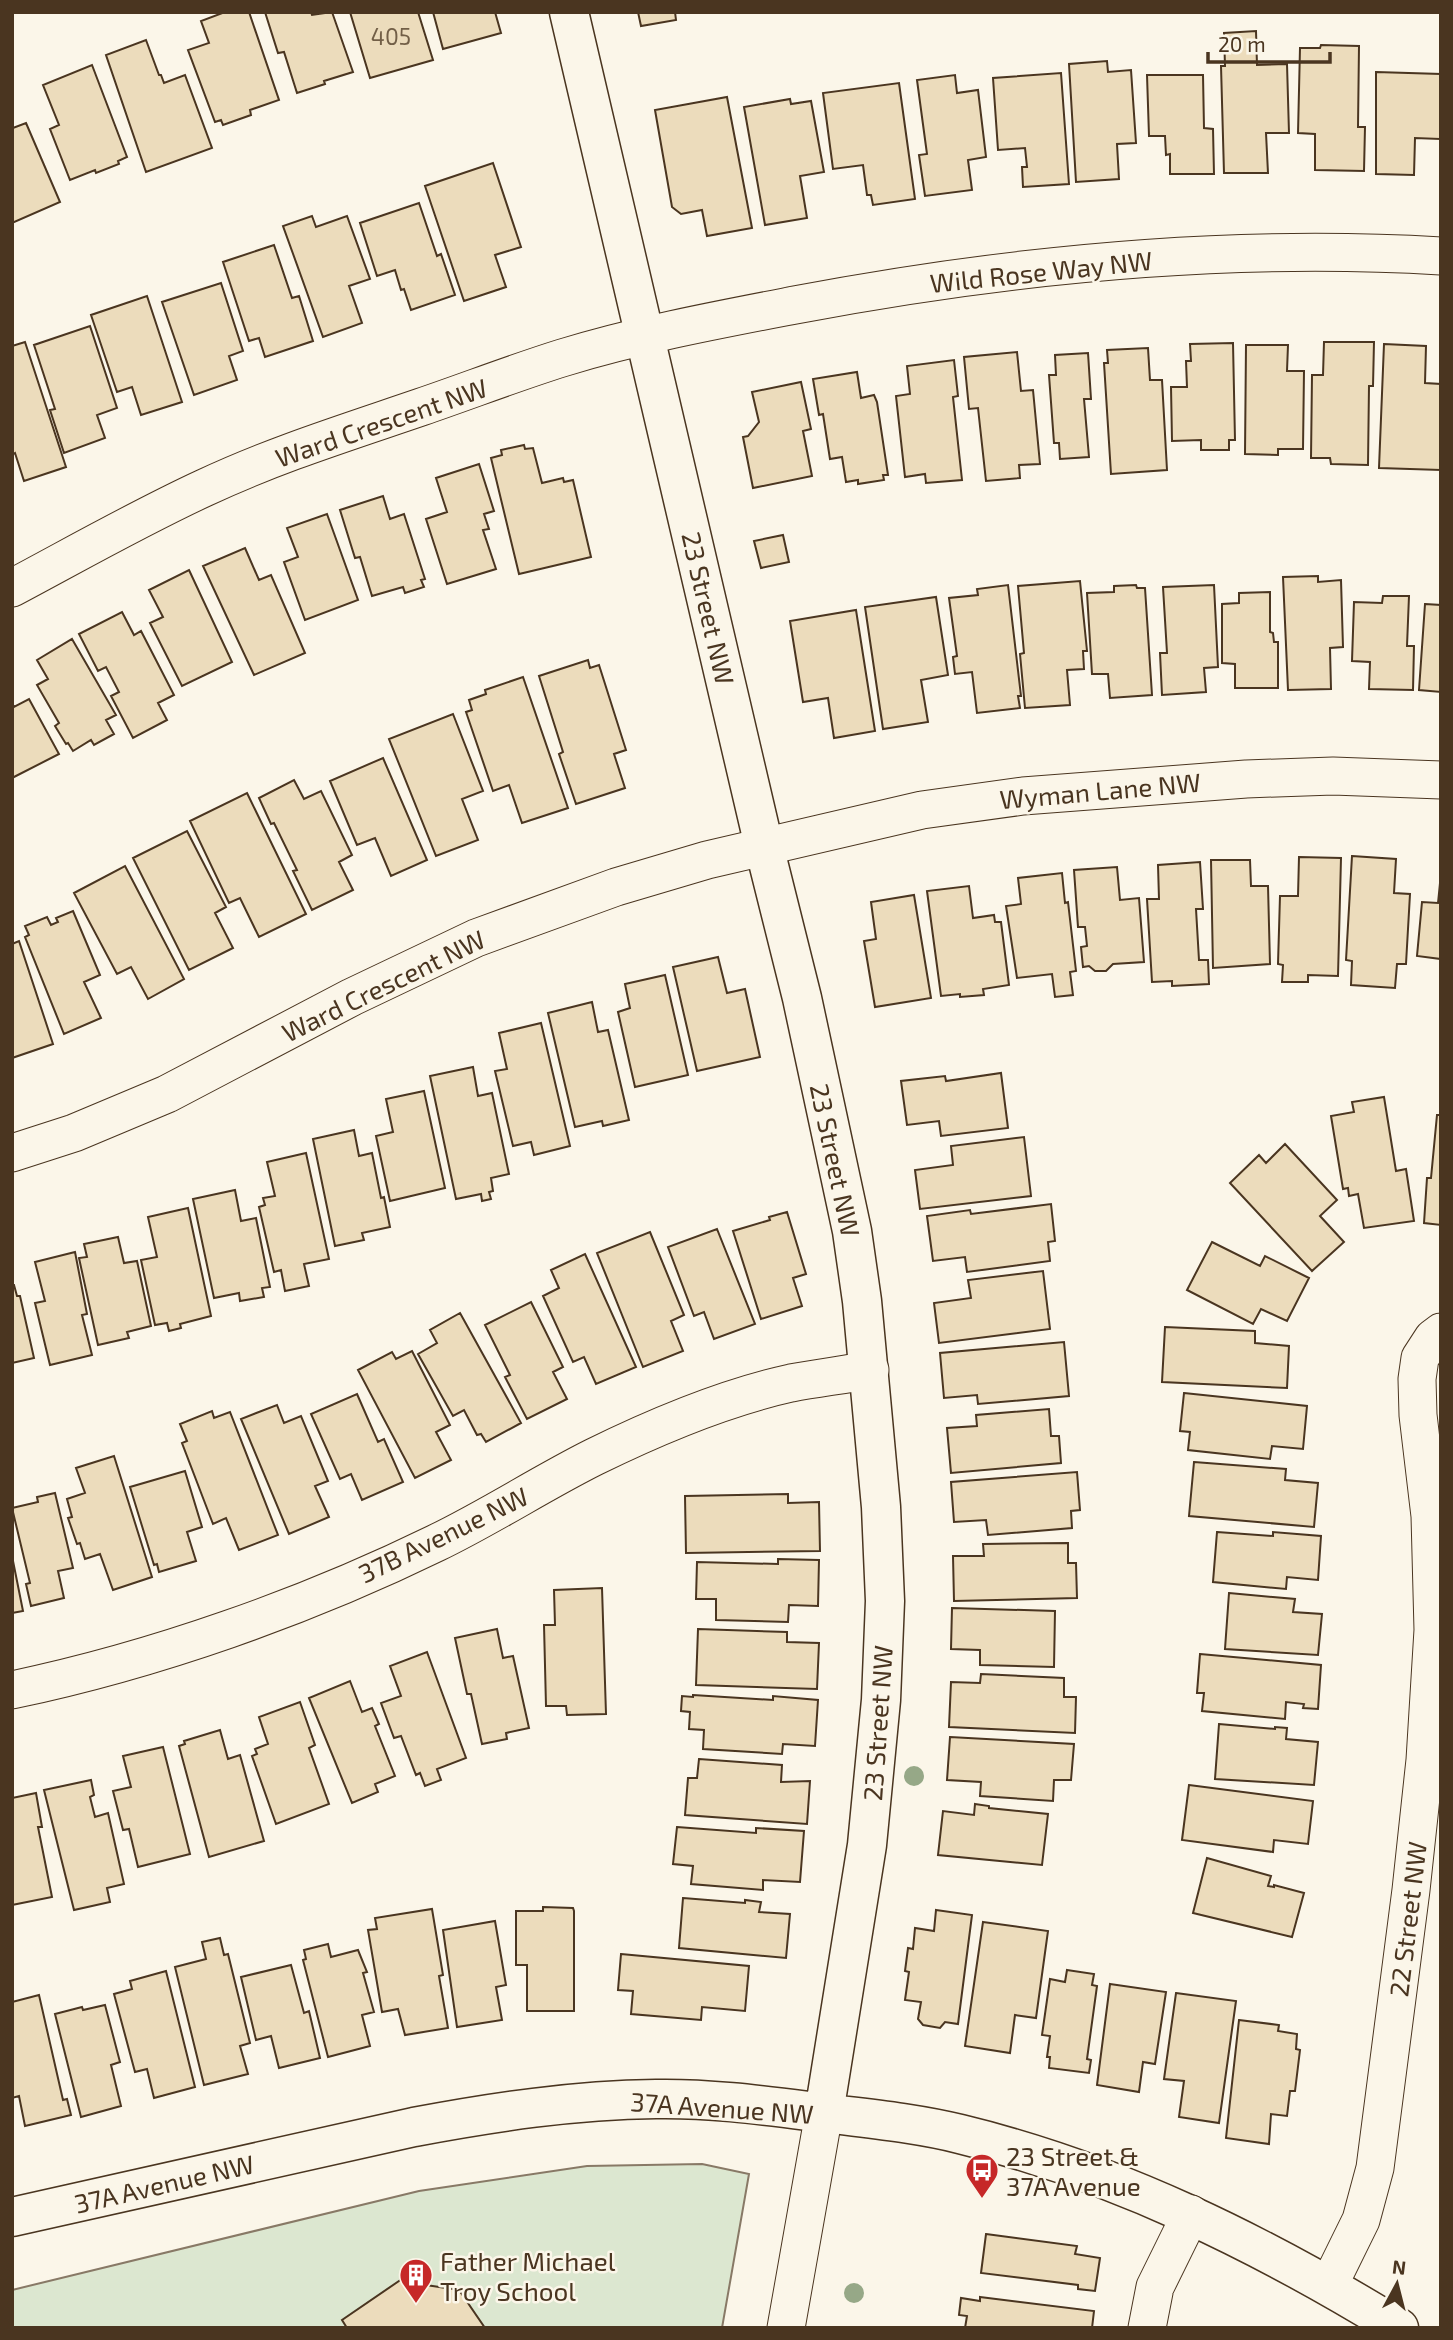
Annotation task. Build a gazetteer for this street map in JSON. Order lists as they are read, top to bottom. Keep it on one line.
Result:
{"streets":{"street":["Wild Rose Way NW","Ward Crescent NW","23 Street NW","Wyman Lane NW","37B Avenue NW","22 Street NW","37A Avenue NW"]},"crossings":[["Wild Rose Way NW","Ward Crescent NW"],["Wild Rose Way NW","23 Street NW"],["Ward Crescent NW","23 Street NW"],["Ward Crescent NW","Wyman Lane NW"],["23 Street NW","Wyman Lane NW"],["23 Street NW","37B Avenue NW"],["23 Street NW","37A Avenue NW"],["22 Street NW","37A Avenue NW"]],"places":{"bus stop":["23 Street & 37A Avenue"],"building":["Father Michael Troy School"]},"house_numbers":["405"],"scale_bar":"20 m","north":"top"}
